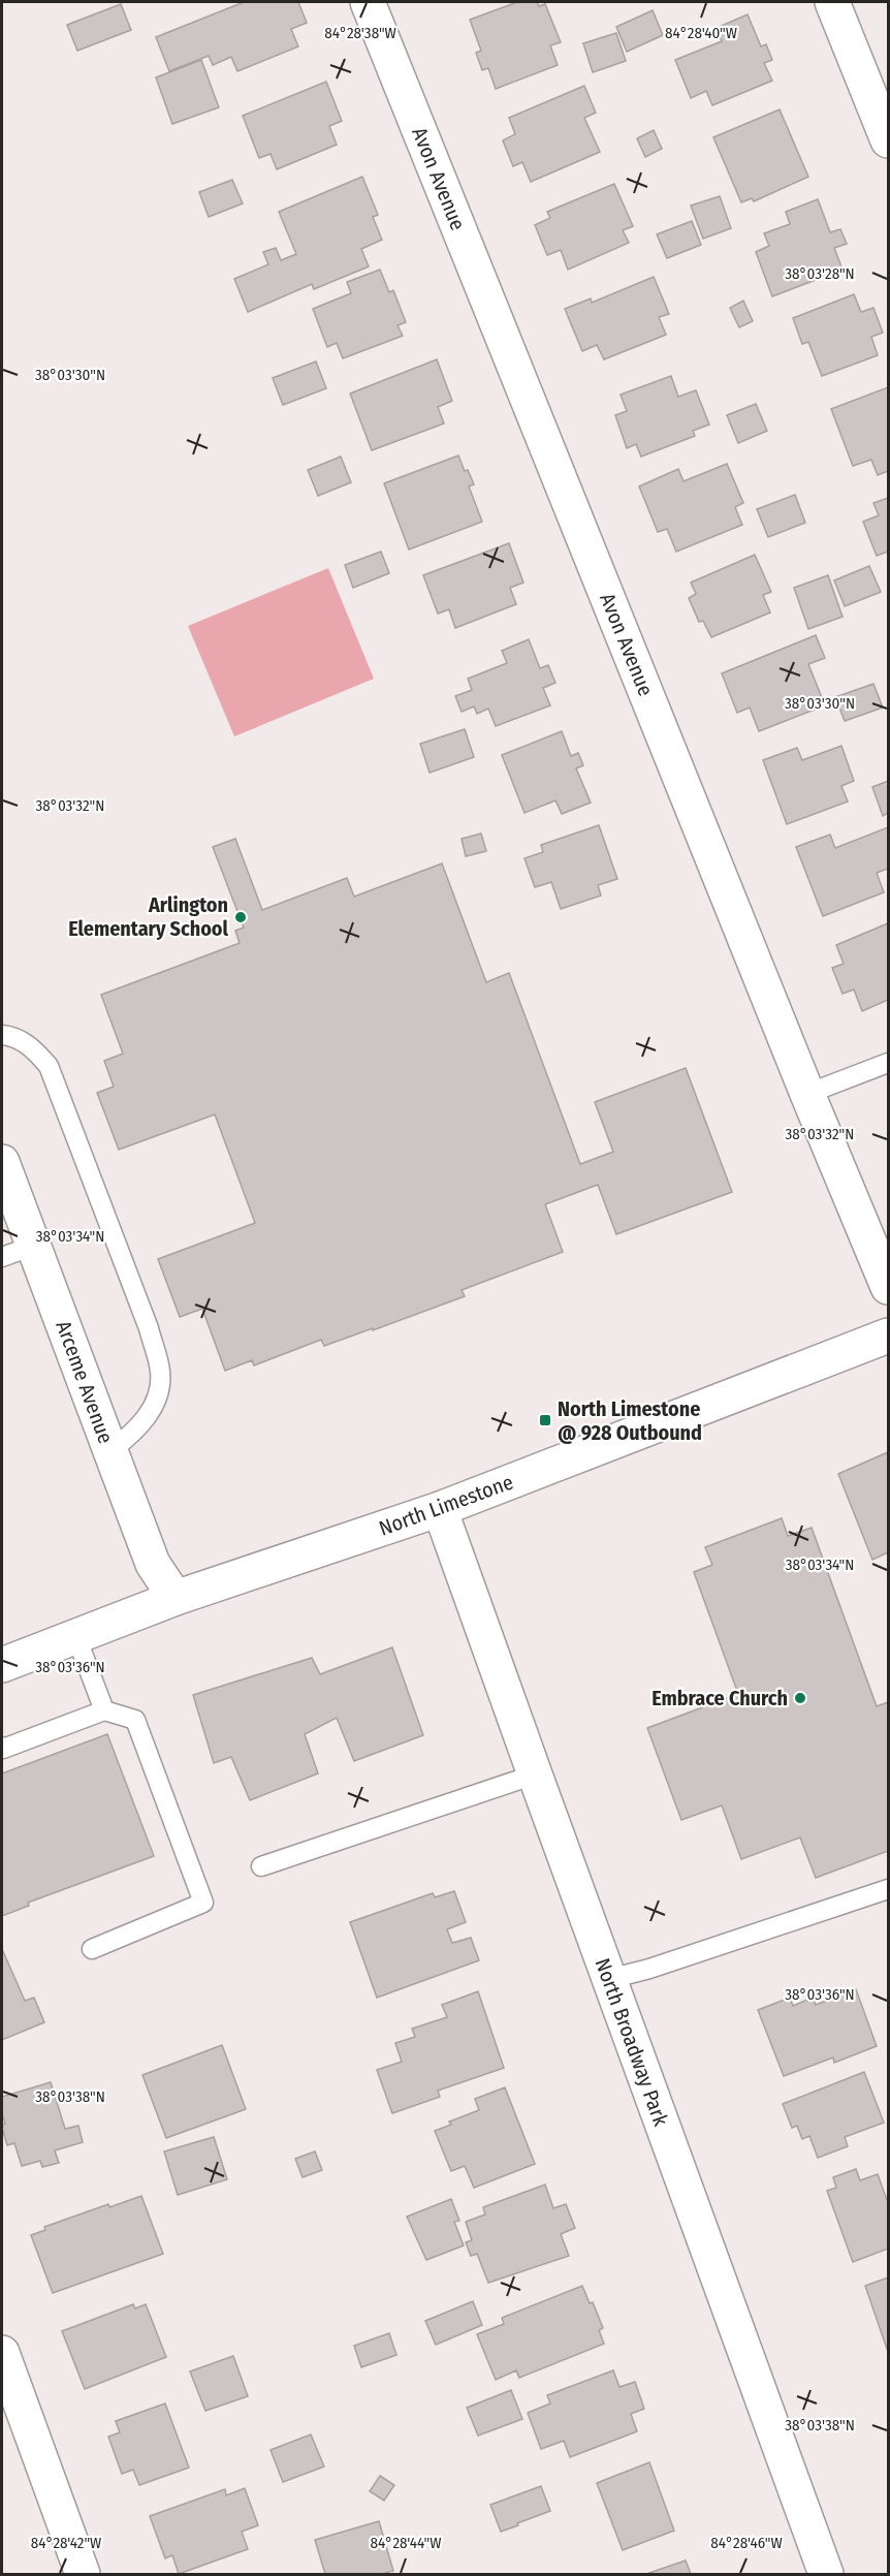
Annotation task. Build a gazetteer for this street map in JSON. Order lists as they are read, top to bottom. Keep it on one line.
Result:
{"streets":{"street":["Avon Avenue","Arceme Avenue","North Limestone","North Broadway Park"]},"crossings":[["Arceme Avenue","North Limestone"],["North Limestone","North Broadway Park"]],"places":{"other":["Arlington Elementary School","Embrace Church"],"transit":["North Limestone @ 928 Outbound"]},"coordinates":["84°28'38\"W","84°28'40\"W","38°03'28\"N","38°03'30\"N","38°03'32\"N","38°03'34\"N","38°03'36\"N","38°03'38\"N","84°28'42\"W","84°28'44\"W","84°28'46\"W"]}
